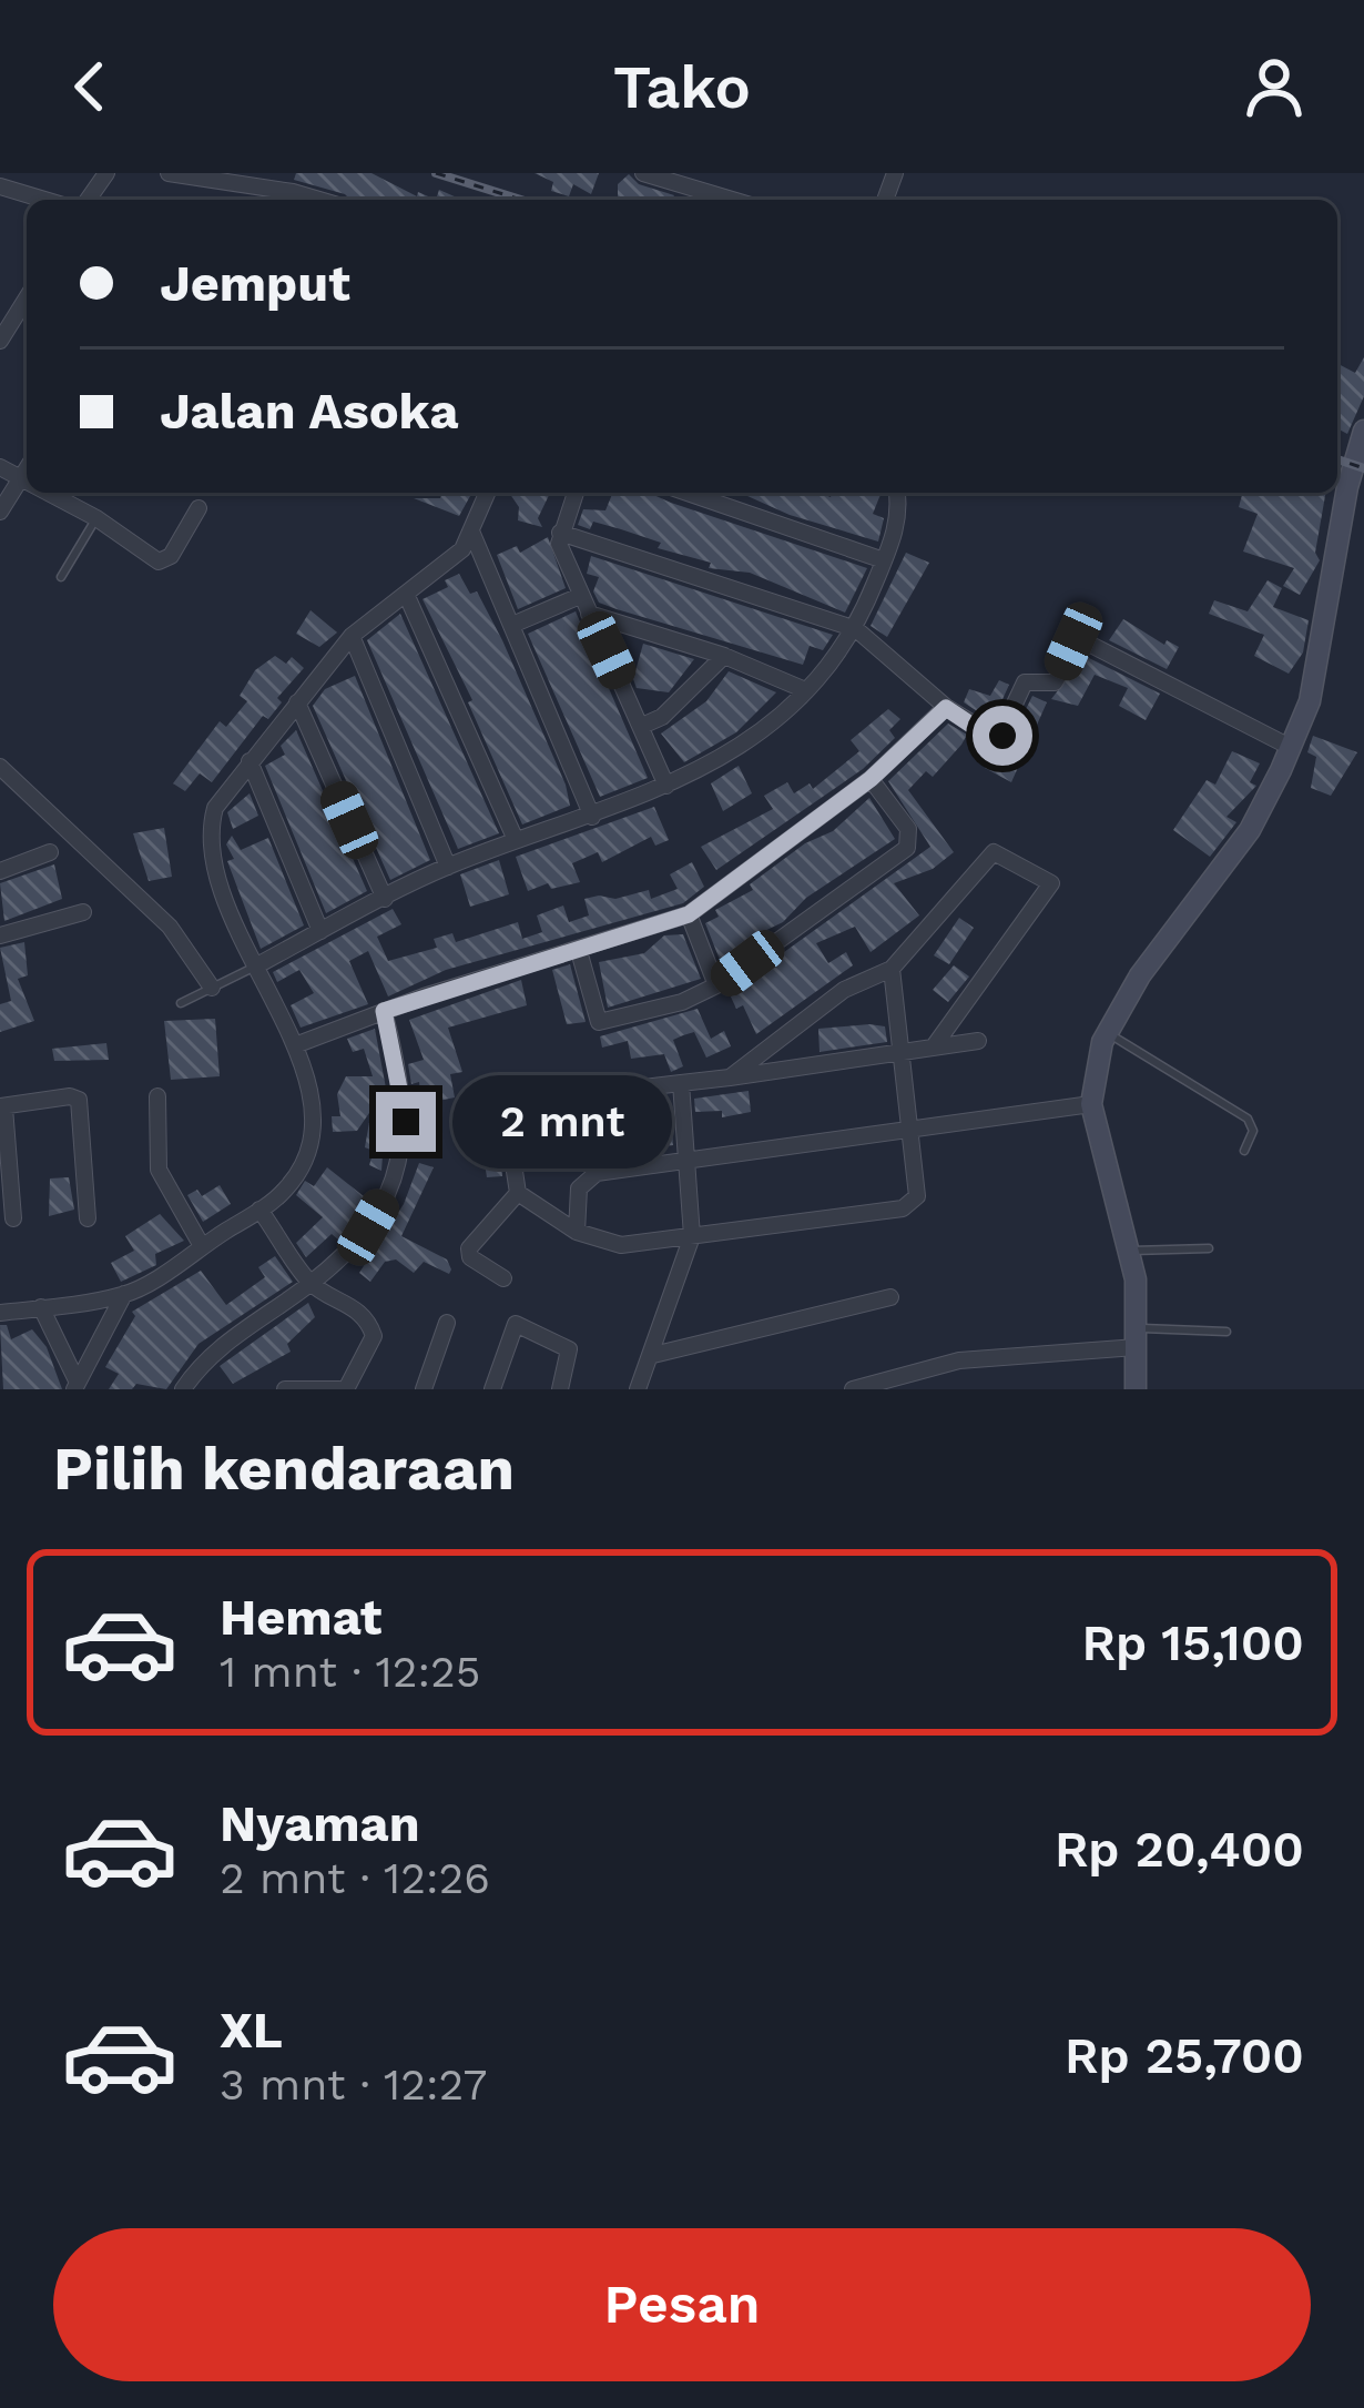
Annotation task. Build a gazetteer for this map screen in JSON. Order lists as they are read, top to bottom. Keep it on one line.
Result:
{"page":{"header":"Tako","banner":["Jemput","Jalan Asoka"],"bubble":"2 mnt","heading":"Pilih kendaraan","list":[{"name":"Hemat","note":"1 mnt · 12:25","value":"Rp 15,100"},{"name":"Nyaman","note":"2 mnt · 12:26","value":"Rp 20,400"},{"name":"XL","note":"3 mnt · 12:27","value":"Rp 25,700"}],"buttons":"Pesan"}}
